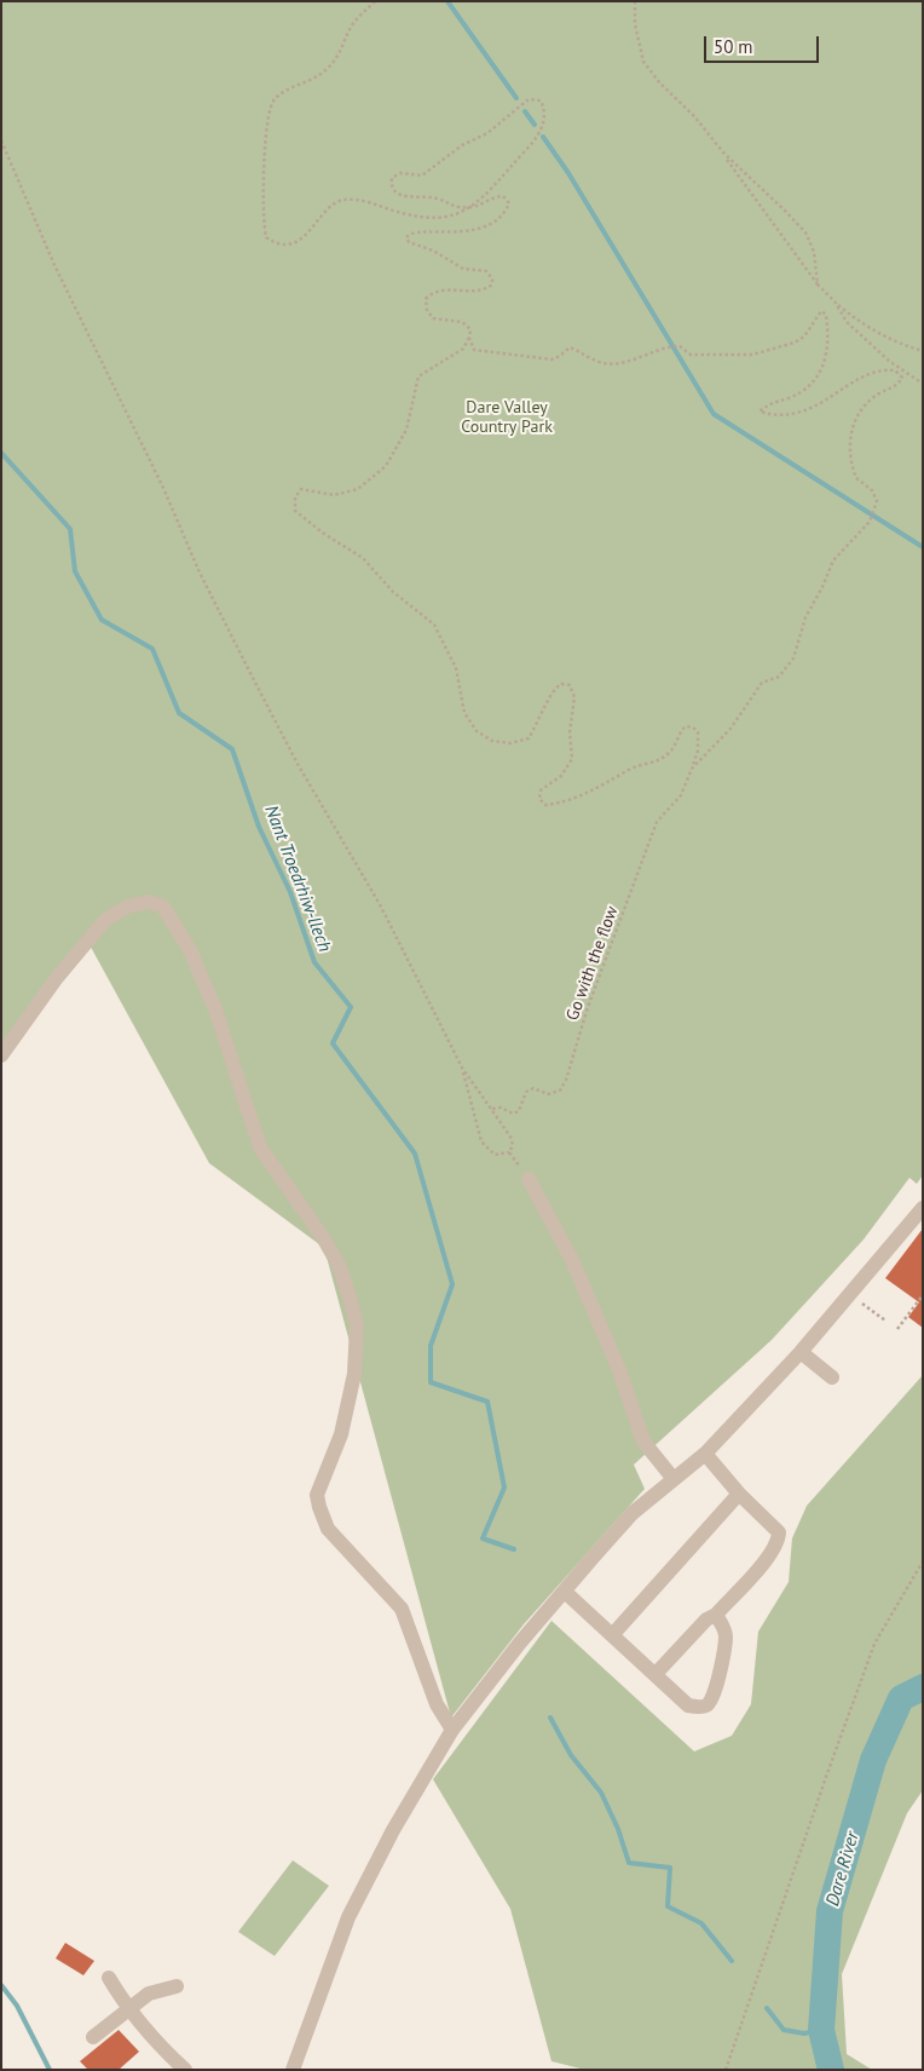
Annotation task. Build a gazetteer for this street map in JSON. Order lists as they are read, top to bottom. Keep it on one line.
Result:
{"streets":{"path":["Go with the flow"]},"water":["Nant Troedrhiw-llech","Dare River"],"parks":["Dare Valley Country Park"],"scale_bar":"50 m"}
